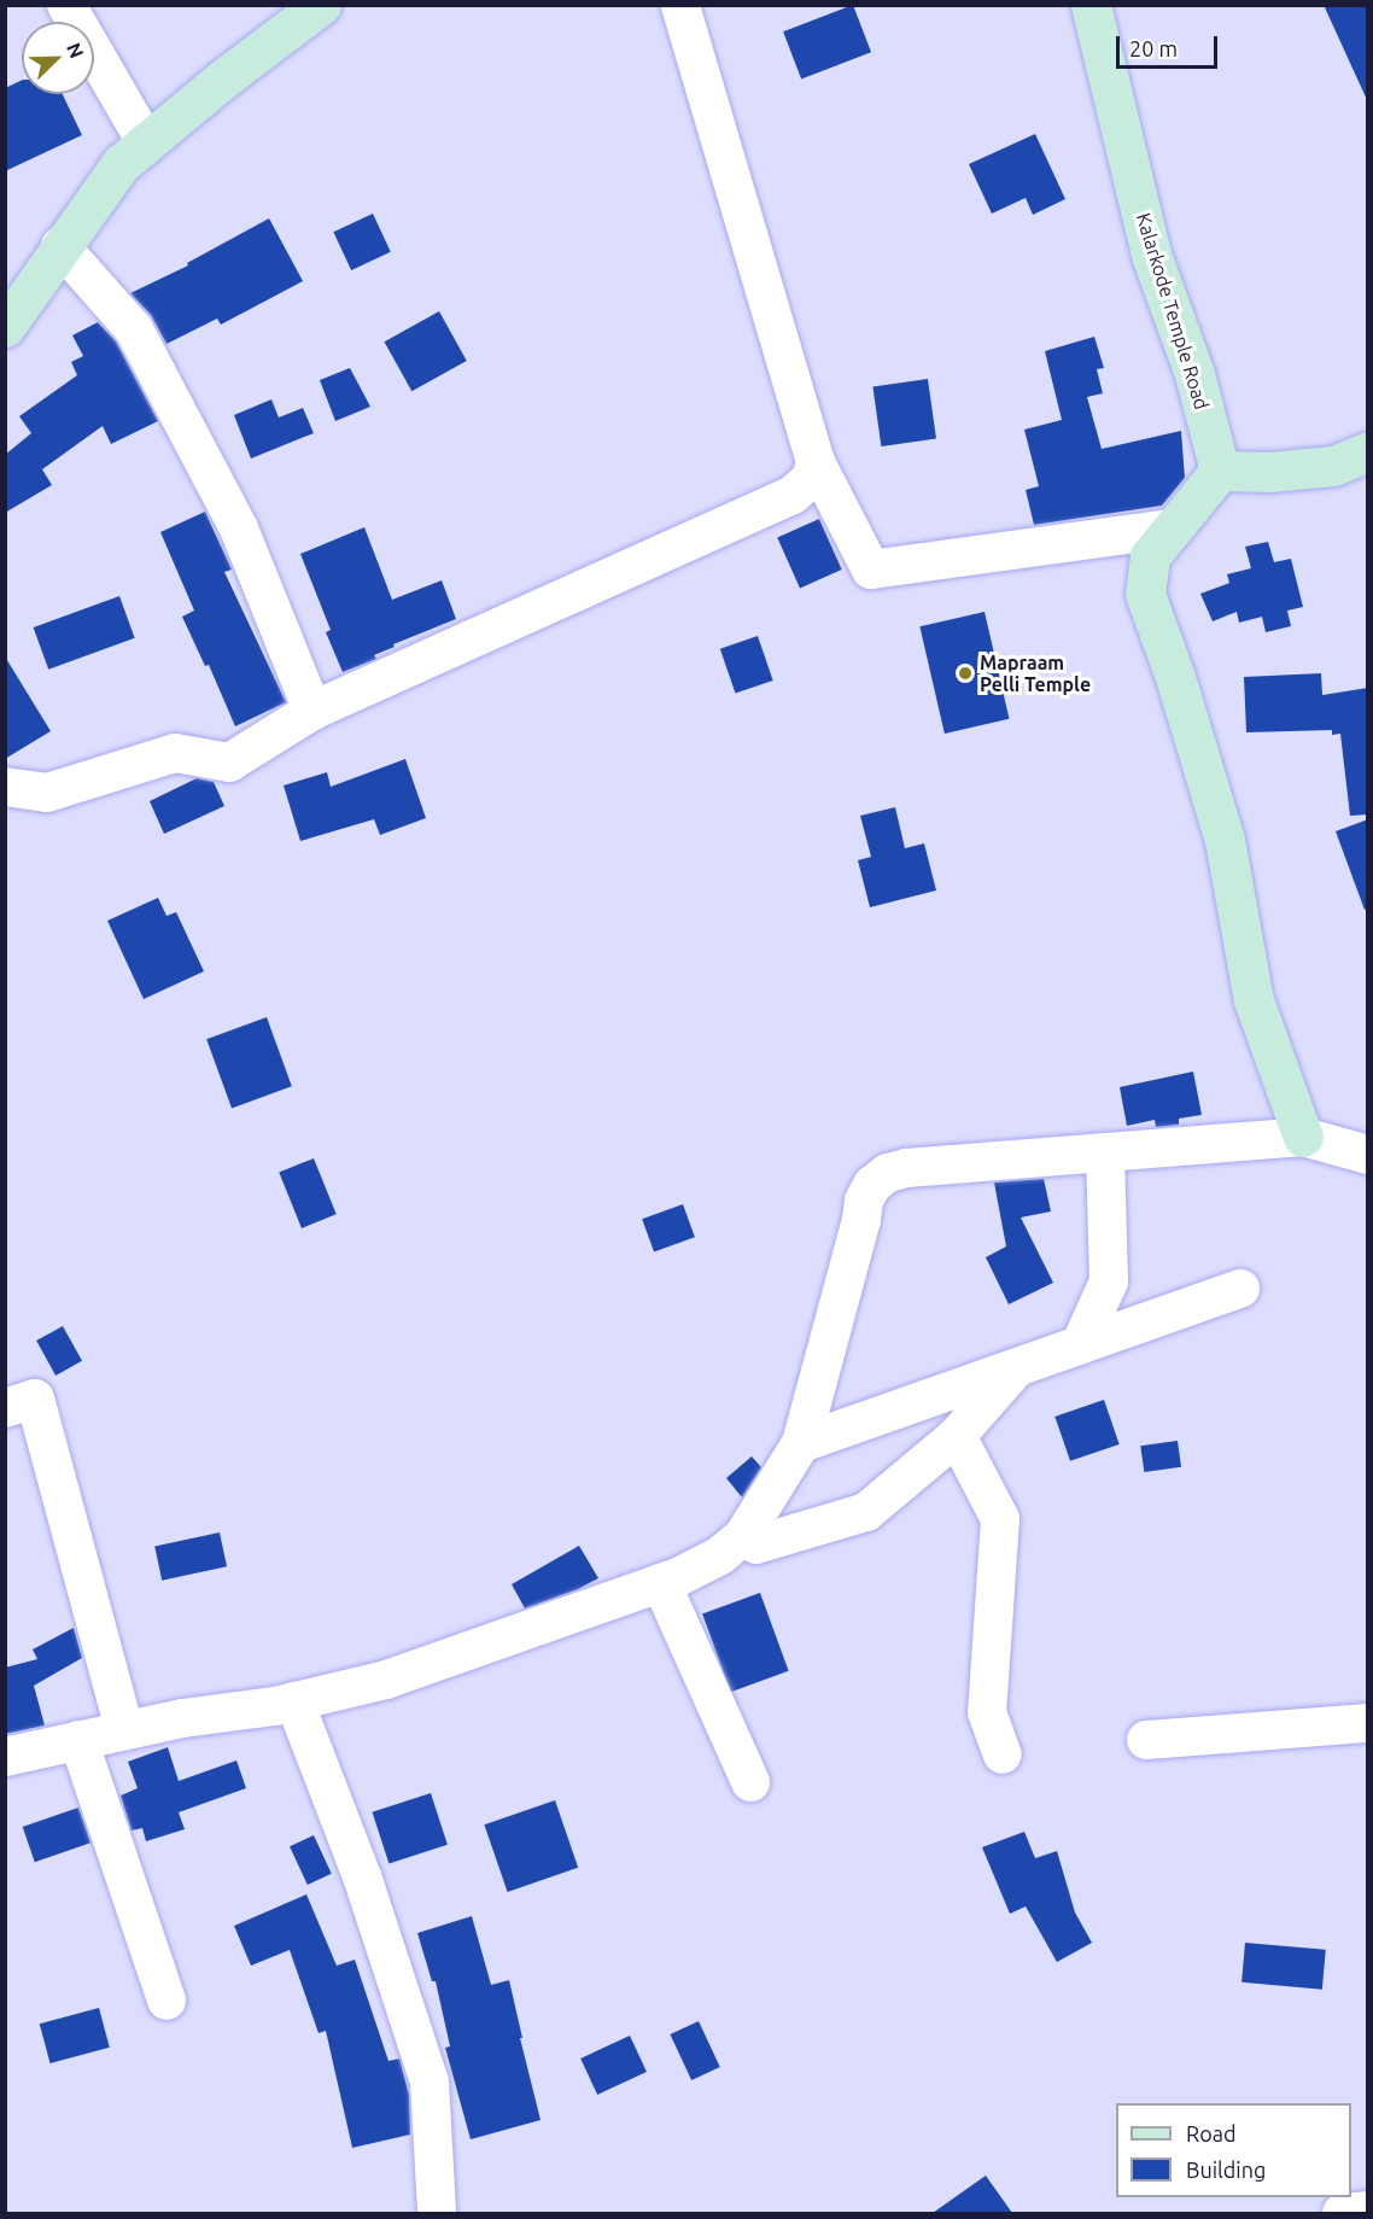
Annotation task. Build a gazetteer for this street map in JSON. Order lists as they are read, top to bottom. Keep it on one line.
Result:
{"streets":{"main road":["Kalarkode Temple Road"]},"places":["Mapraam Pelli Temple"],"legend":["Road","Building"],"scale_bar":"20 m","north":"top right"}
